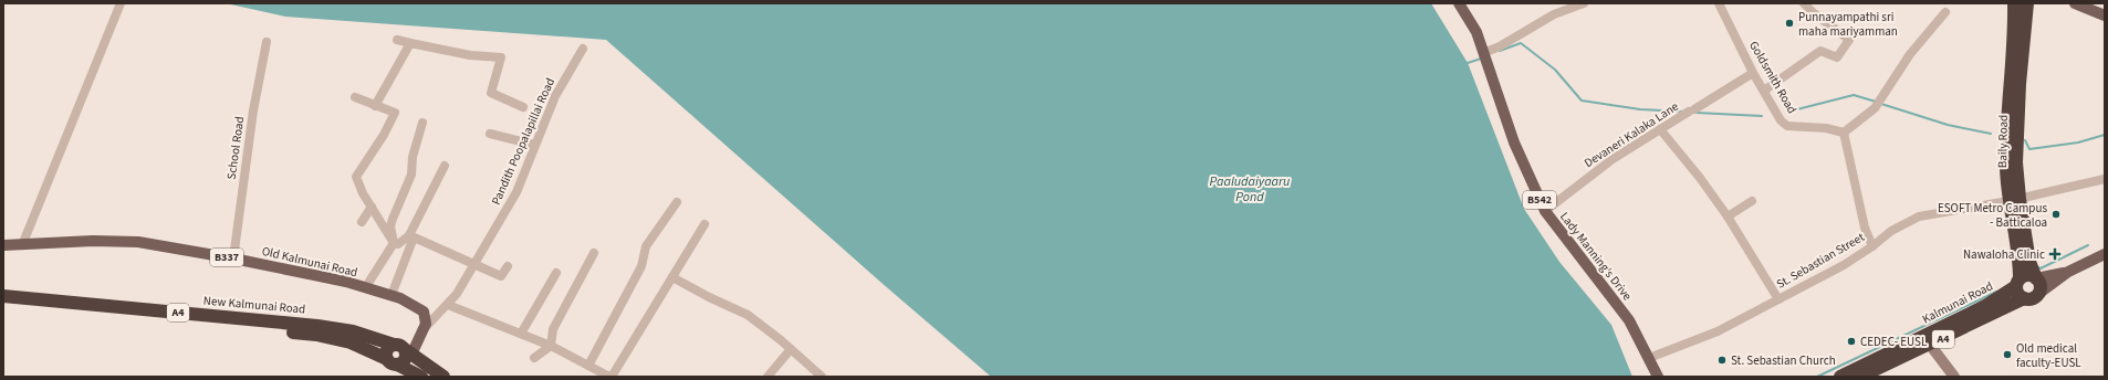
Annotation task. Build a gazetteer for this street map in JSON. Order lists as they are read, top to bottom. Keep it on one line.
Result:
{"streets":{"highway":["Baily Road","Kalmunai Road","New Kalmunai Road","A4"],"main road":["B542","Lady Manning’s Drive","B337","Old Kalmunai Road"],"street":["Goldsmith Road","Devaneri Kalaka Lane","Pandith Poopalapillai Road","School Road","St. Sebastian Street"]},"crossings":[["Goldsmith Road","Devaneri Kalaka Lane"],["Devaneri Kalaka Lane","Lady Manning’s Drive"],["Pandith Poopalapillai Road","Old Kalmunai Road"],["Baily Road","St. Sebastian Street"],["Baily Road","Kalmunai Road"],["School Road","Old Kalmunai Road"],["Lady Manning’s Drive","St. Sebastian Street"],["New Kalmunai Road","A4"]],"water":["Paaludaiyaaru Pond"],"places":{"other":["Punnayampathi sri maha mariyamman","ESOFT Metro Campus - Batticaloa","CEDEC- EUSL","Old medical faculty-EUSL","St. Sebastian Church"],"health":["Nawaloha Clinic"]}}
